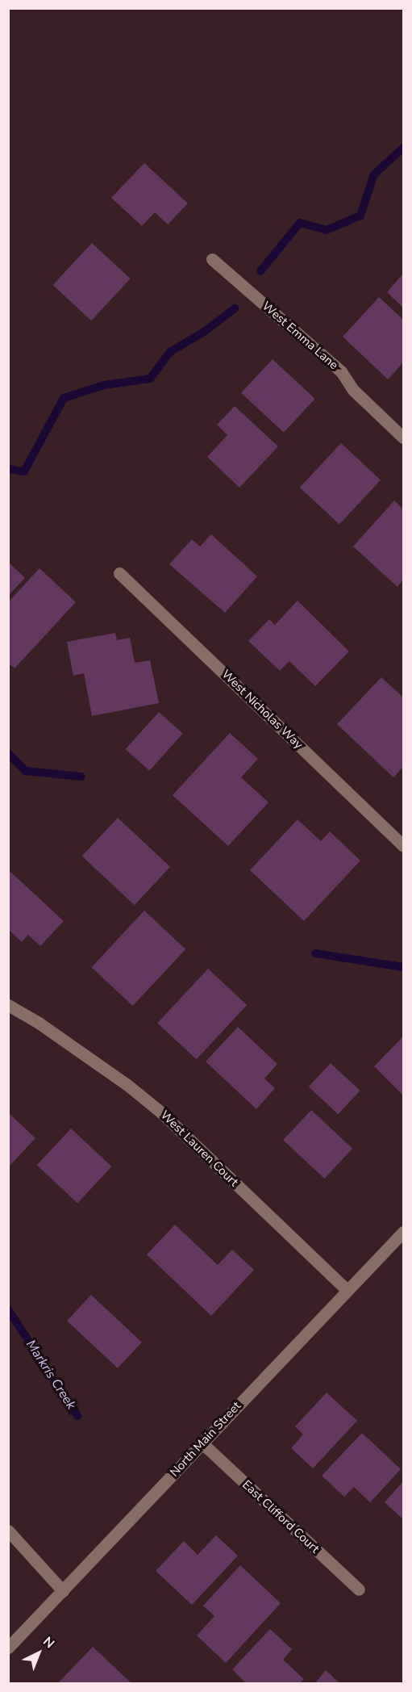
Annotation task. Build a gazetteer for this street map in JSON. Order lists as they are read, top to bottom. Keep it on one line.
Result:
{"streets":{"street":["West Emma Lane","West Nicholas Way","West Lauren Court","North Main Street","East Clifford Court"]},"crossings":[["West Lauren Court","North Main Street"],["North Main Street","East Clifford Court"]],"water":["Markris Creek"],"north":"top right"}
